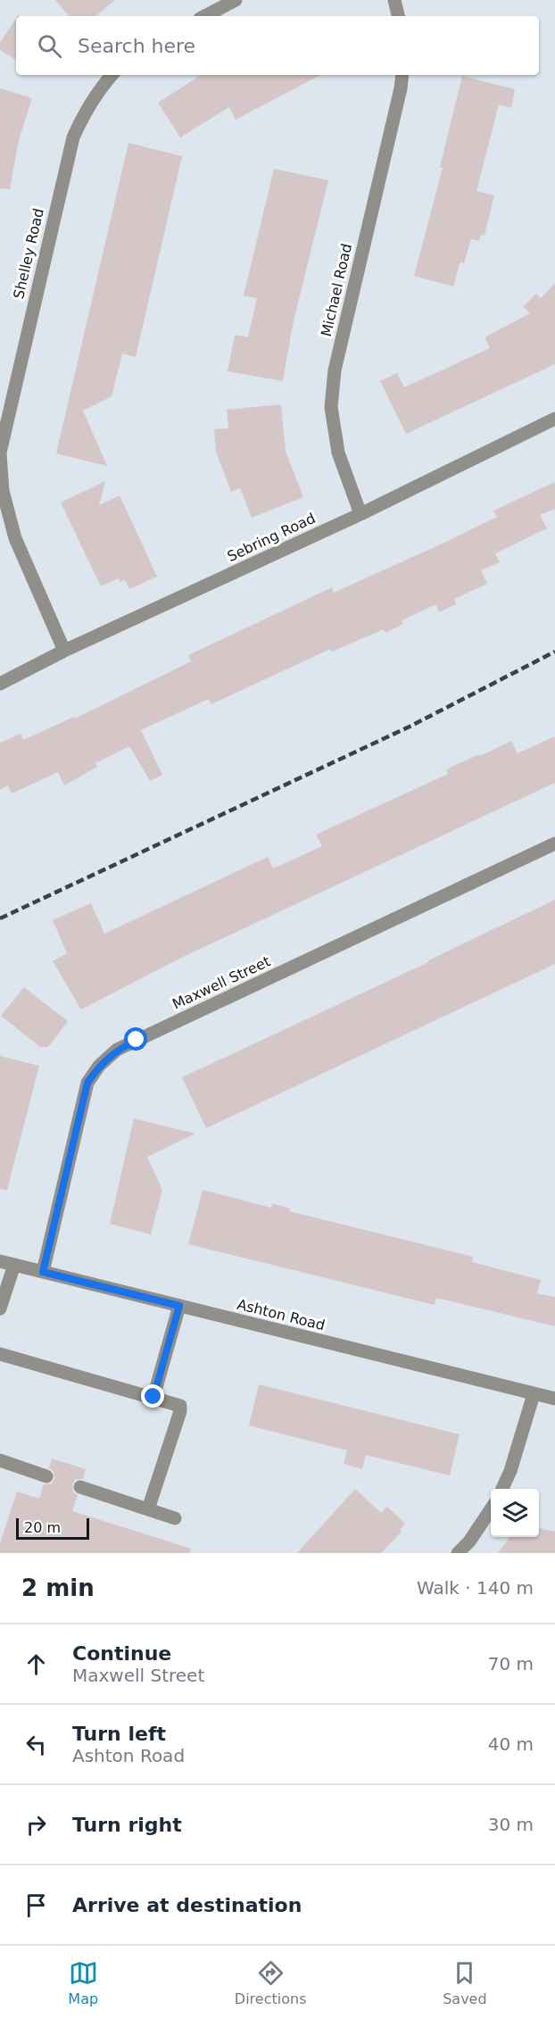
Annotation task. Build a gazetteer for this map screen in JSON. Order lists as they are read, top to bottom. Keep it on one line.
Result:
{"streets":{"street":["Shelley Road","Michael Road","Sebring Road","Maxwell Street","Ashton Road"]},"crossings":[["Shelley Road","Sebring Road"],["Michael Road","Sebring Road"],["Maxwell Street","Ashton Road"]],"scale_bar":"20 m","page":{"search":"Search here","scale":"20 m","heading":["2 min","Walk · 140 m"],"list":[["Continue","Maxwell Street","70 m"],["Turn left","Ashton Road","40 m"],["Turn right","30 m"],"Arrive at destination"],"nav":["Map","Directions","Saved"]}}
